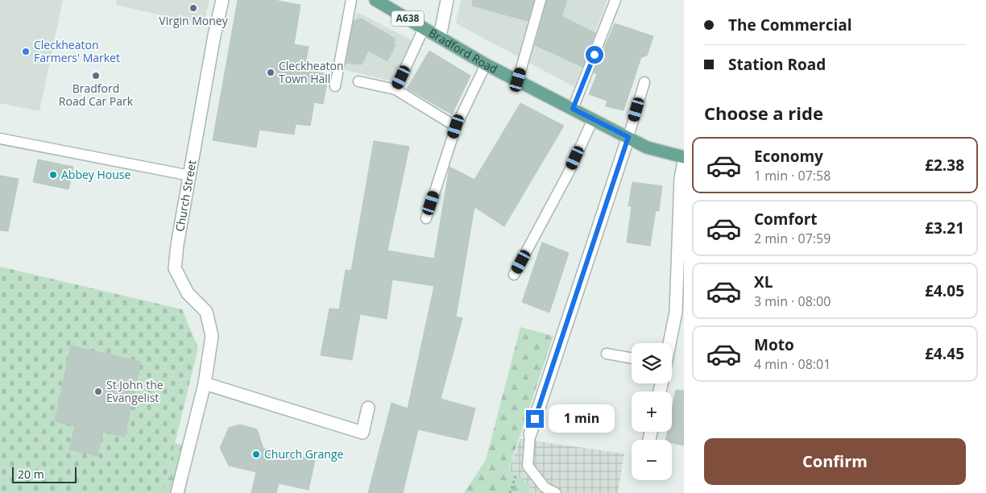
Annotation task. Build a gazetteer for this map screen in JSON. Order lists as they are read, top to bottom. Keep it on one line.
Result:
{"streets":{"main road":["A638","Bradford Road"],"street":["Church Street"]},"places":["Virgin Money","Cleckheaton Farmers' Market","Cleckheaton Town Hall","Bradford Road Car Park","Abbey House","St John the Evangelist","Church Grange"],"scale_bar":"20 m","page":{"banner":["The Commercial","Station Road"],"heading":"Choose a ride","list":[{"name":"Economy","note":"1 min · 07:58","value":"£2.38"},{"name":"Comfort","note":"2 min · 07:59","value":"£3.21"},{"name":"XL","note":"3 min · 08:00","value":"£4.05"},{"name":"Moto","note":"4 min · 08:01","value":"£4.45"}],"map_buttons":["+","−"],"bubble":"1 min","buttons":"Confirm","scale":"20 m"}}
